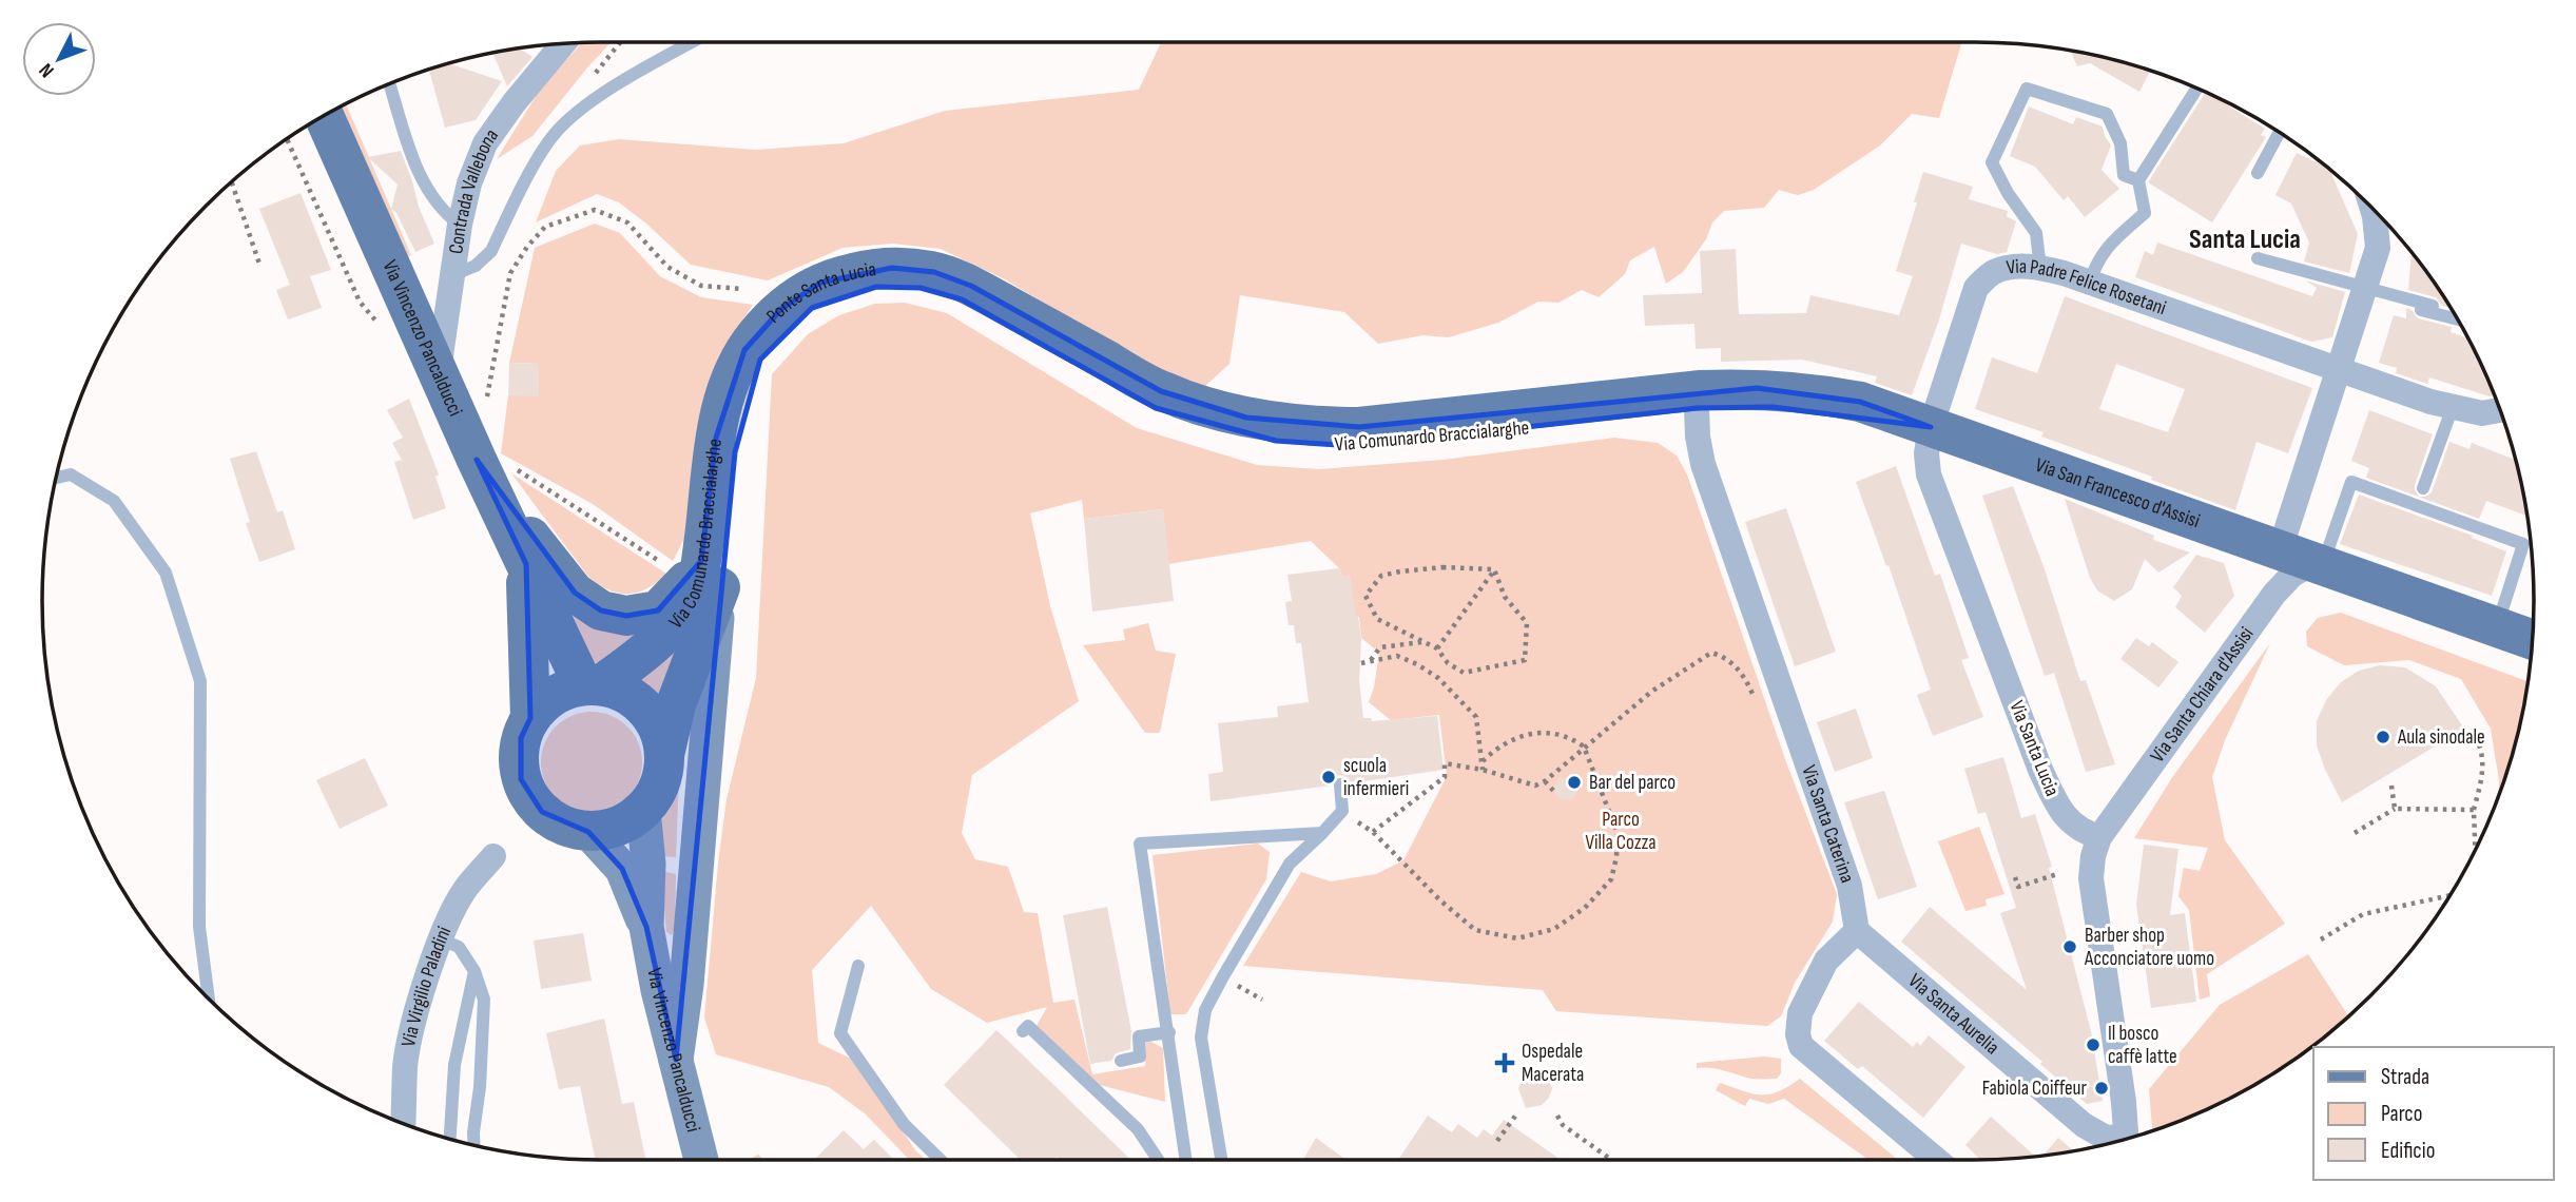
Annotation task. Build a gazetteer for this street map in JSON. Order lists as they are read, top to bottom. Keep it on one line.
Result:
{"streets":{"main road":["Ponte Santa Lucia","Via Vincenzo Pancalducci","Via Comunardo Braccialarghe","Via San Francesco d'Assisi"],"street":["Contrada Vallebona","Via Padre Felice Rosetani","Via Santa Chiara d'Assisi","Via Santa Lucia","Via Santa Caterina","Via Virgilio Paladini","Via Santa Aurelia"]},"crossings":[["Contrada Vallebona","Via Vincenzo Pancalducci"],["Via Padre Felice Rosetani","Via Comunardo Braccialarghe"],["Via Padre Felice Rosetani","Via San Francesco d'Assisi"],["Via Padre Felice Rosetani","Via Santa Lucia"],["Ponte Santa Lucia","Via Comunardo Braccialarghe"],["Via Vincenzo Pancalducci","Via Comunardo Braccialarghe"],["Via Comunardo Braccialarghe","Via San Francesco d'Assisi"],["Via Comunardo Braccialarghe","Via Santa Lucia"],["Via Comunardo Braccialarghe","Via Santa Caterina"],["Via San Francesco d'Assisi","Via Santa Chiara d'Assisi"],["Via San Francesco d'Assisi","Via Santa Lucia"],["Via San Francesco d'Assisi","Via Santa Caterina"],["Via Santa Chiara d'Assisi","Via Santa Lucia"],["Via Santa Caterina","Via Santa Aurelia"]],"districts":["Santa Lucia"],"parks":["Parco Villa Cozza"],"places":{"other":["Aula sinodale","scuola infermieri","Bar del parco","Barber shop Acconciatore uomo","Il bosco caffè latte","Fabiola Coiffeur"],"health":["Ospedale Macerata"]},"legend":["Strada","Parco","Edificio"],"north":"bottom left"}
